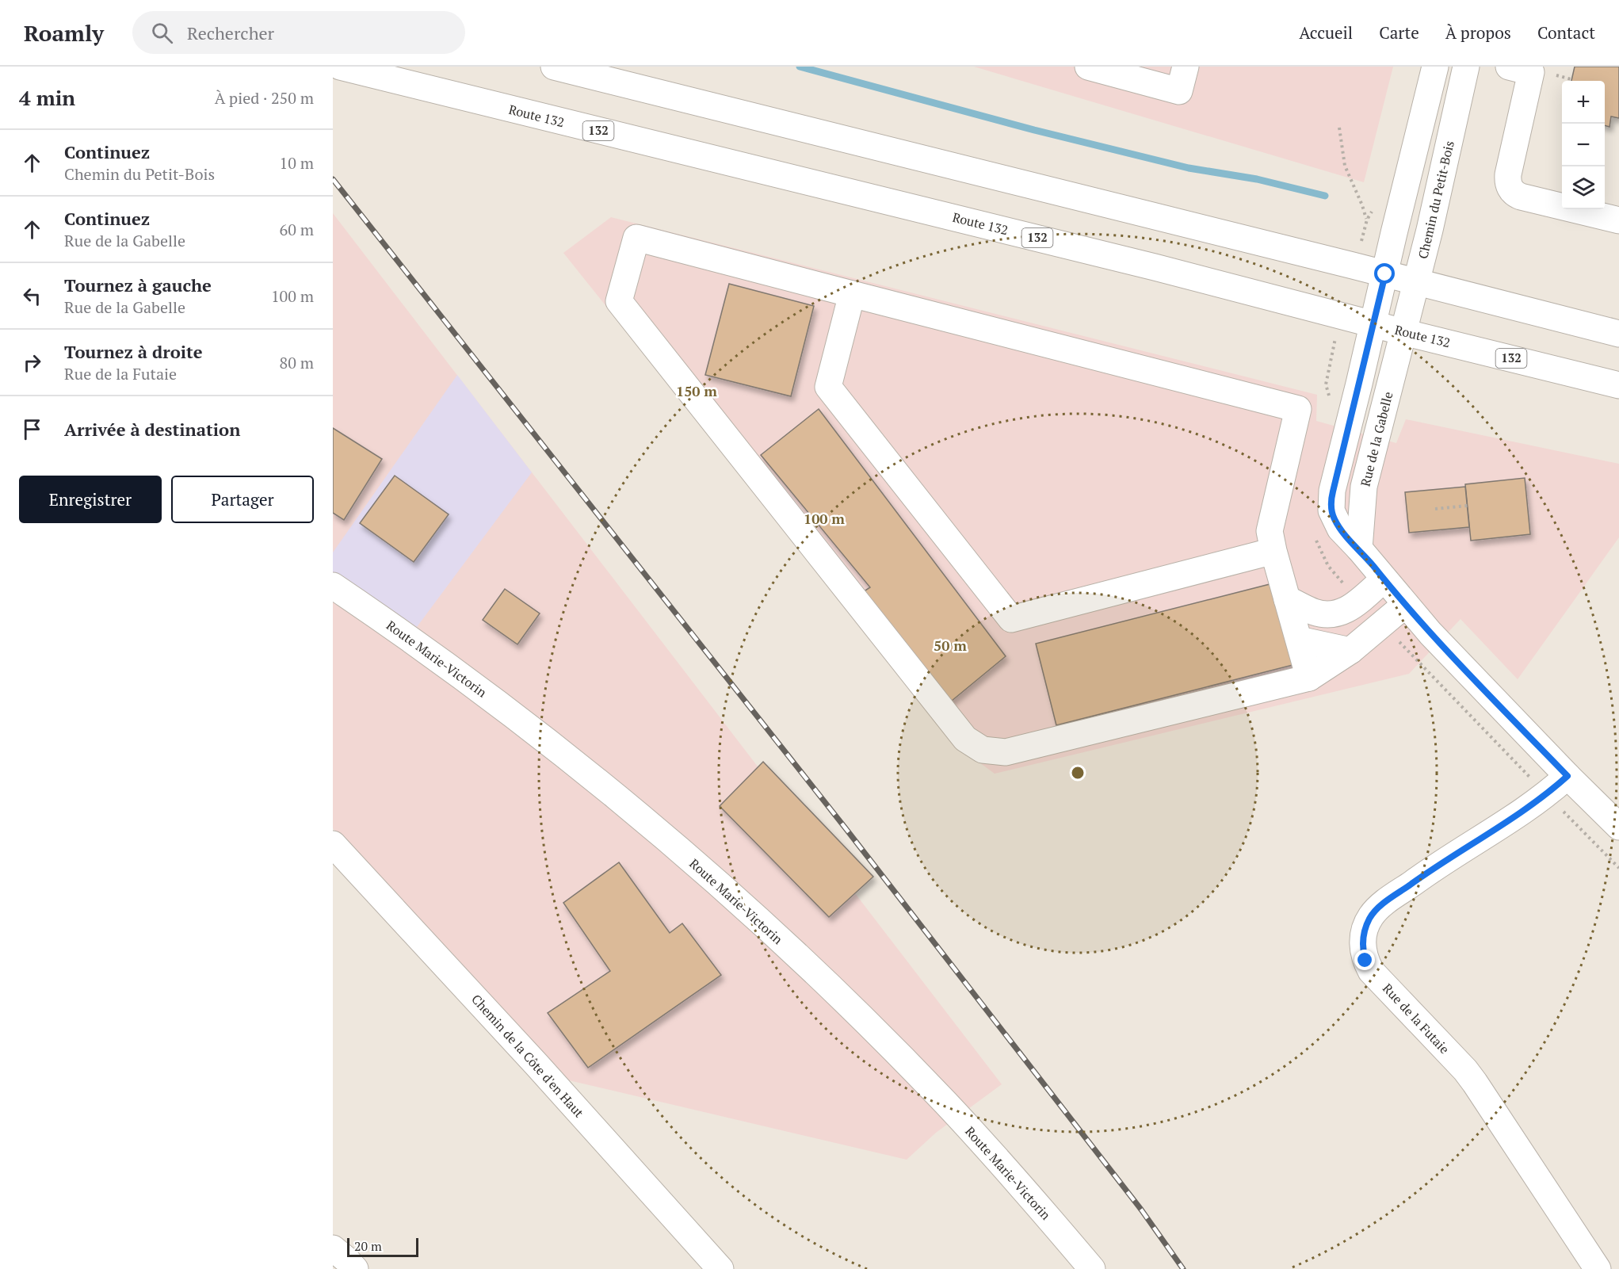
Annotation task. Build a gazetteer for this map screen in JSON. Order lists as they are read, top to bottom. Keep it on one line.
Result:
{"streets":{"main road":["Route 132","132","Chemin du Petit-Bois","Rue de la Gabelle","Route Marie-Victorin","Rue de la Futaie","Chemin de la Côte d'en Haut"]},"crossings":[["Route 132","Chemin du Petit-Bois"],["Route 132","Rue de la Gabelle"],["Chemin du Petit-Bois","Rue de la Gabelle"]],"scale_bar":"20 m","page":{"header":"Roamly","search":"Rechercher","nav":["Accueil","Carte","À propos","Contact"],"heading":["4 min","À pied · 250 m"],"map_buttons":["+","−"],"list":[["Continuez","Chemin du Petit-Bois","10 m"],["Continuez","Rue de la Gabelle","60 m"],["Tournez à gauche","Rue de la Gabelle","100 m"],["Tournez à droite","Rue de la Futaie","80 m"],"Arrivée à destination"],"buttons":["Enregistrer","Partager"],"scale":"20 m"},"rings":["150 m","100 m","50 m"]}
